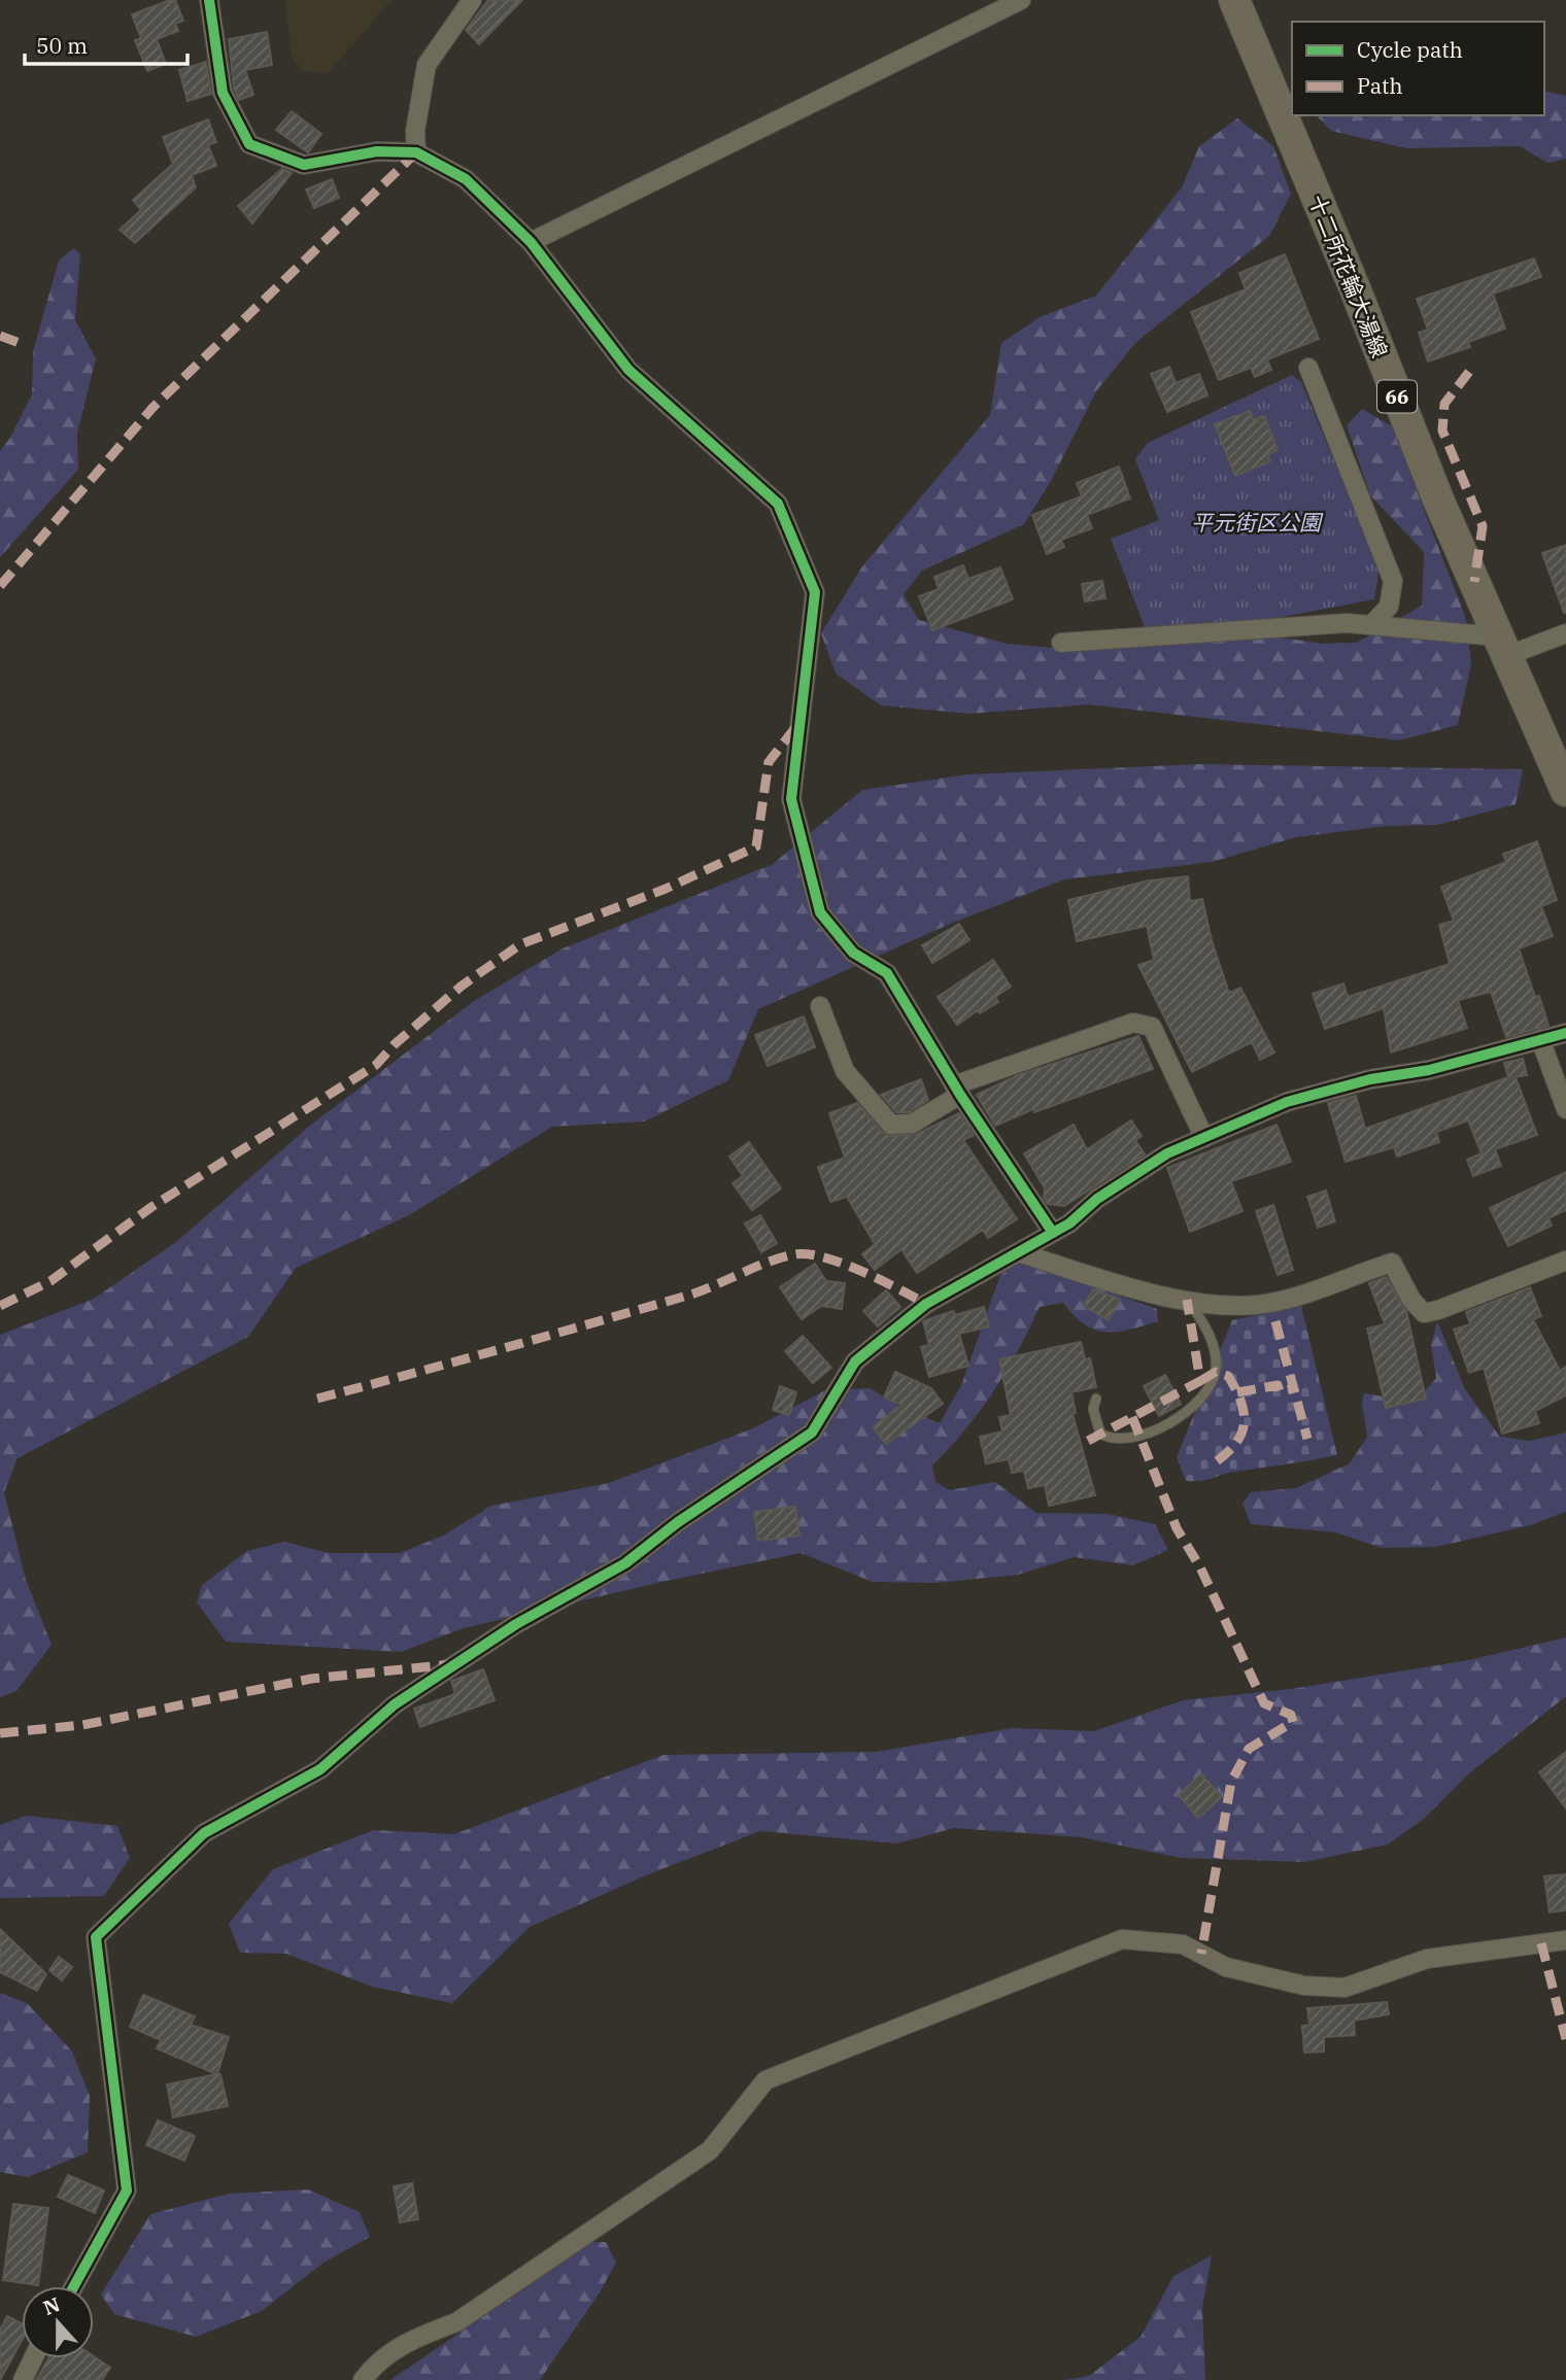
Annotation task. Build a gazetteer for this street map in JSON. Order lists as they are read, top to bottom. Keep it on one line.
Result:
{"streets":{"main road":["十二所花輪大湯線","66"]},"parks":["平元街区公園"],"legend":["Cycle path","Path"],"scale_bar":"50 m","north":"top"}
